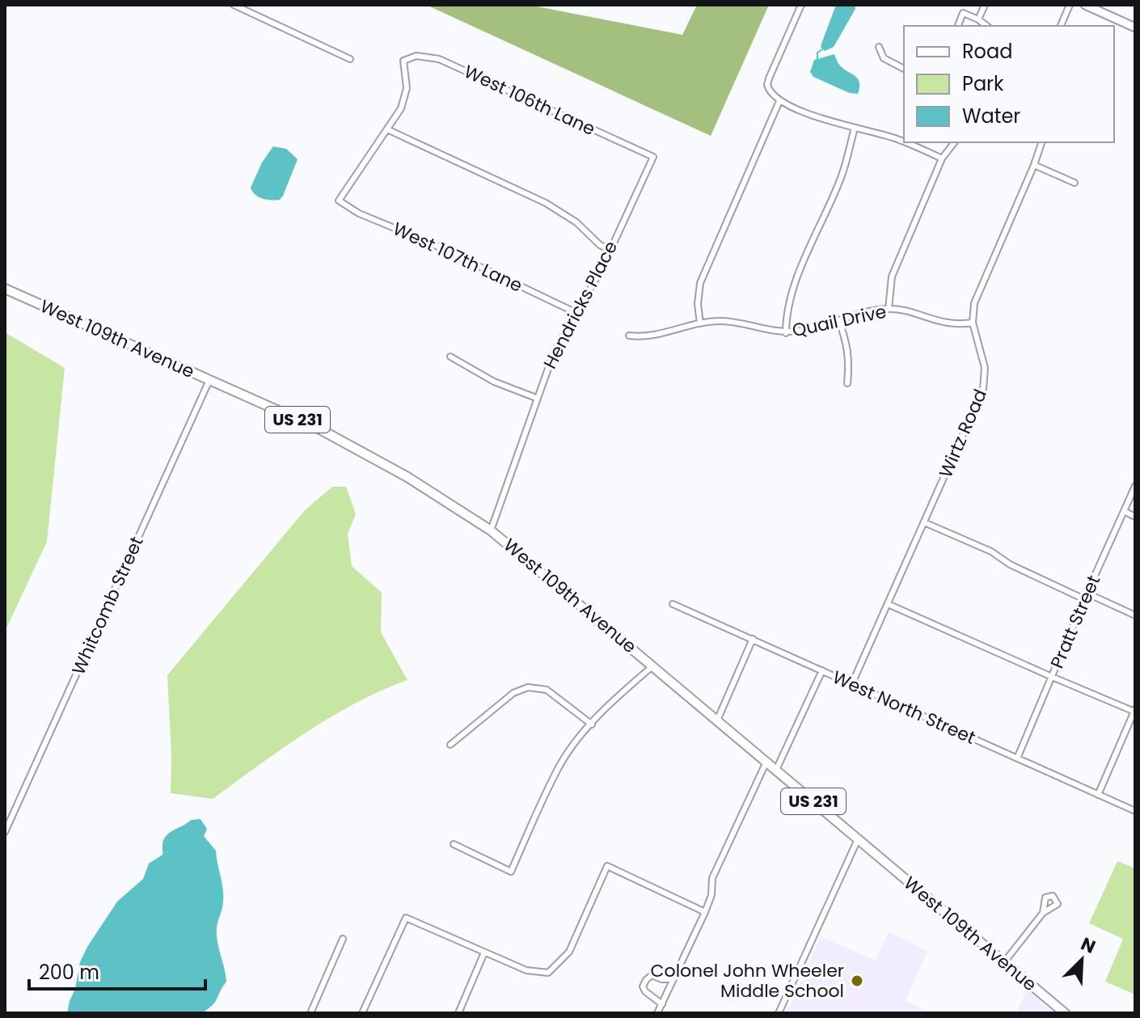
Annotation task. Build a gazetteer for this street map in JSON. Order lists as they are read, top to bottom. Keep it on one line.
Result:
{"streets":{"main road":["West 109th Avenue","US 231"],"street":["West 106th Lane","West 107th Lane","Hendricks Place","Quail Drive","Wirtz Road","Whitcomb Street","Pratt Street","West North Street"]},"crossings":[["West 106th Lane","West 107th Lane"],["West 106th Lane","Hendricks Place"],["West 107th Lane","Hendricks Place"],["Hendricks Place","West 109th Avenue"],["Quail Drive","Wirtz Road"],["West 109th Avenue","Whitcomb Street"],["Wirtz Road","West North Street"],["Pratt Street","West North Street"]],"places":["Colonel John Wheeler Middle School"],"legend":["Road","Park","Water"],"scale_bar":"200 m","north":"top right"}
